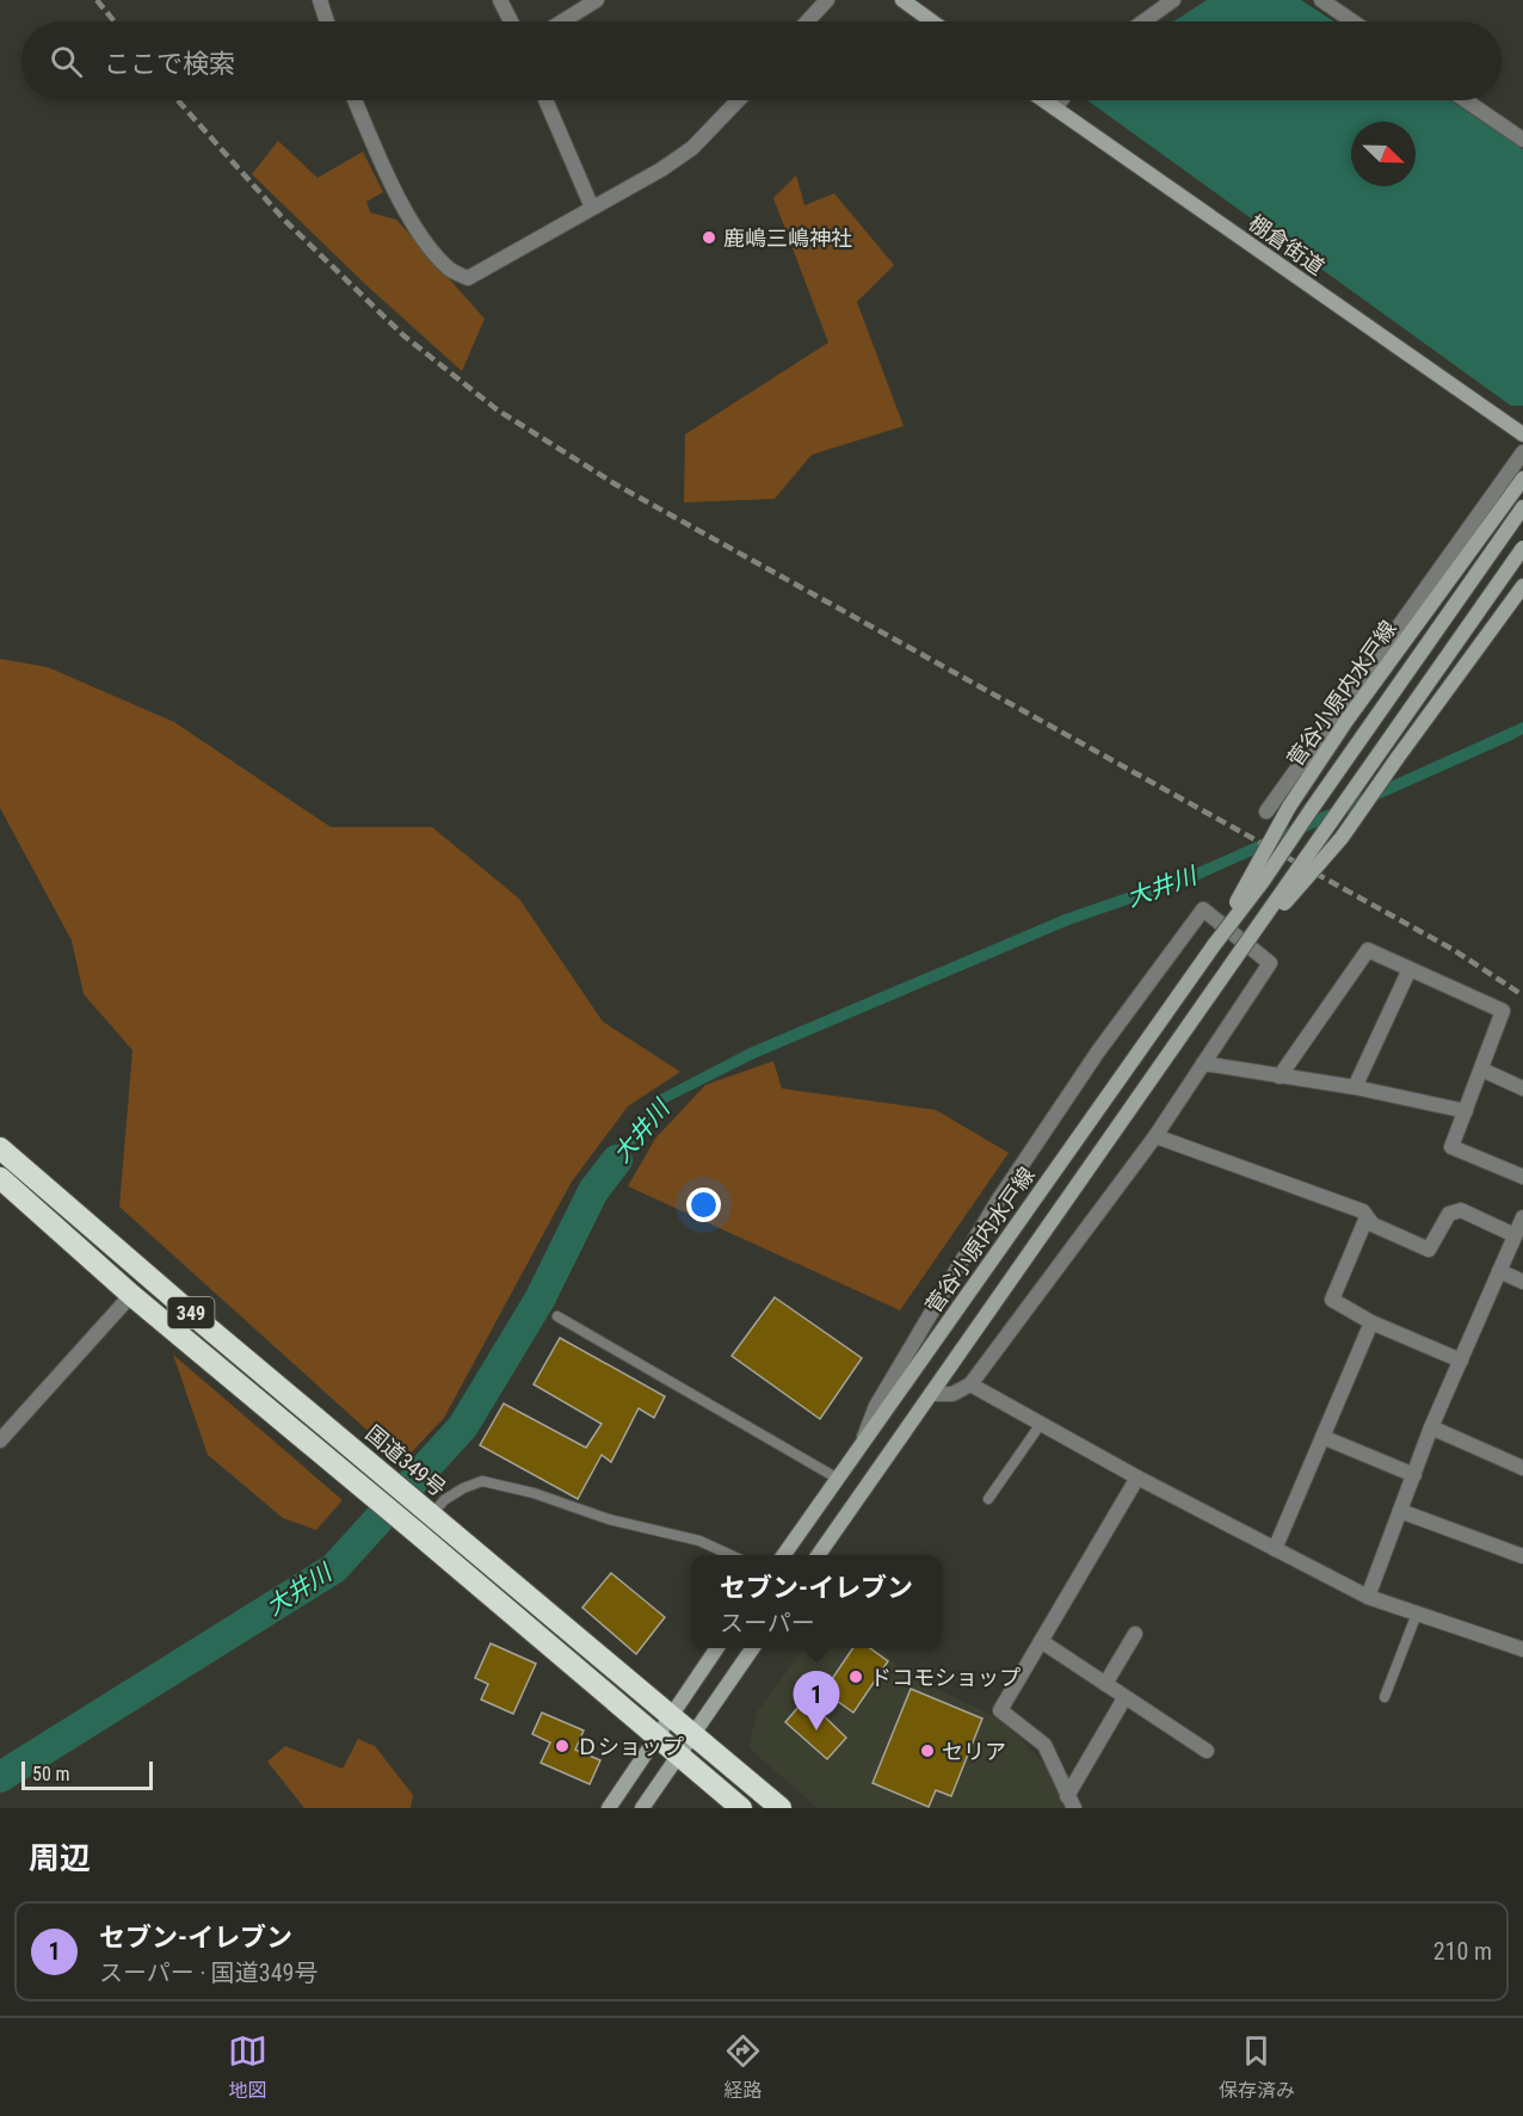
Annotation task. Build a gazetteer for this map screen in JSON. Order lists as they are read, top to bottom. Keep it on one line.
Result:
{"streets":{"highway":["349","国道349号"],"main road":["棚倉街道","菅谷小原内水戸線"]},"water":["大井川"],"places":["鹿嶋三嶋神社","ドコモショップ","Ｄショップ","セリア"],"scale_bar":"50 m","north":"bottom right","page":{"search":"ここで検索","popup":["セブン-イレブン","スーパー"],"pins":"1","scale":"50 m","heading":"周辺","list":[{"mark":"1","name":"セブン-イレブン","note":"スーパー · 国道349号","value":"210 m"}],"nav":["地図","経路","保存済み"]}}
